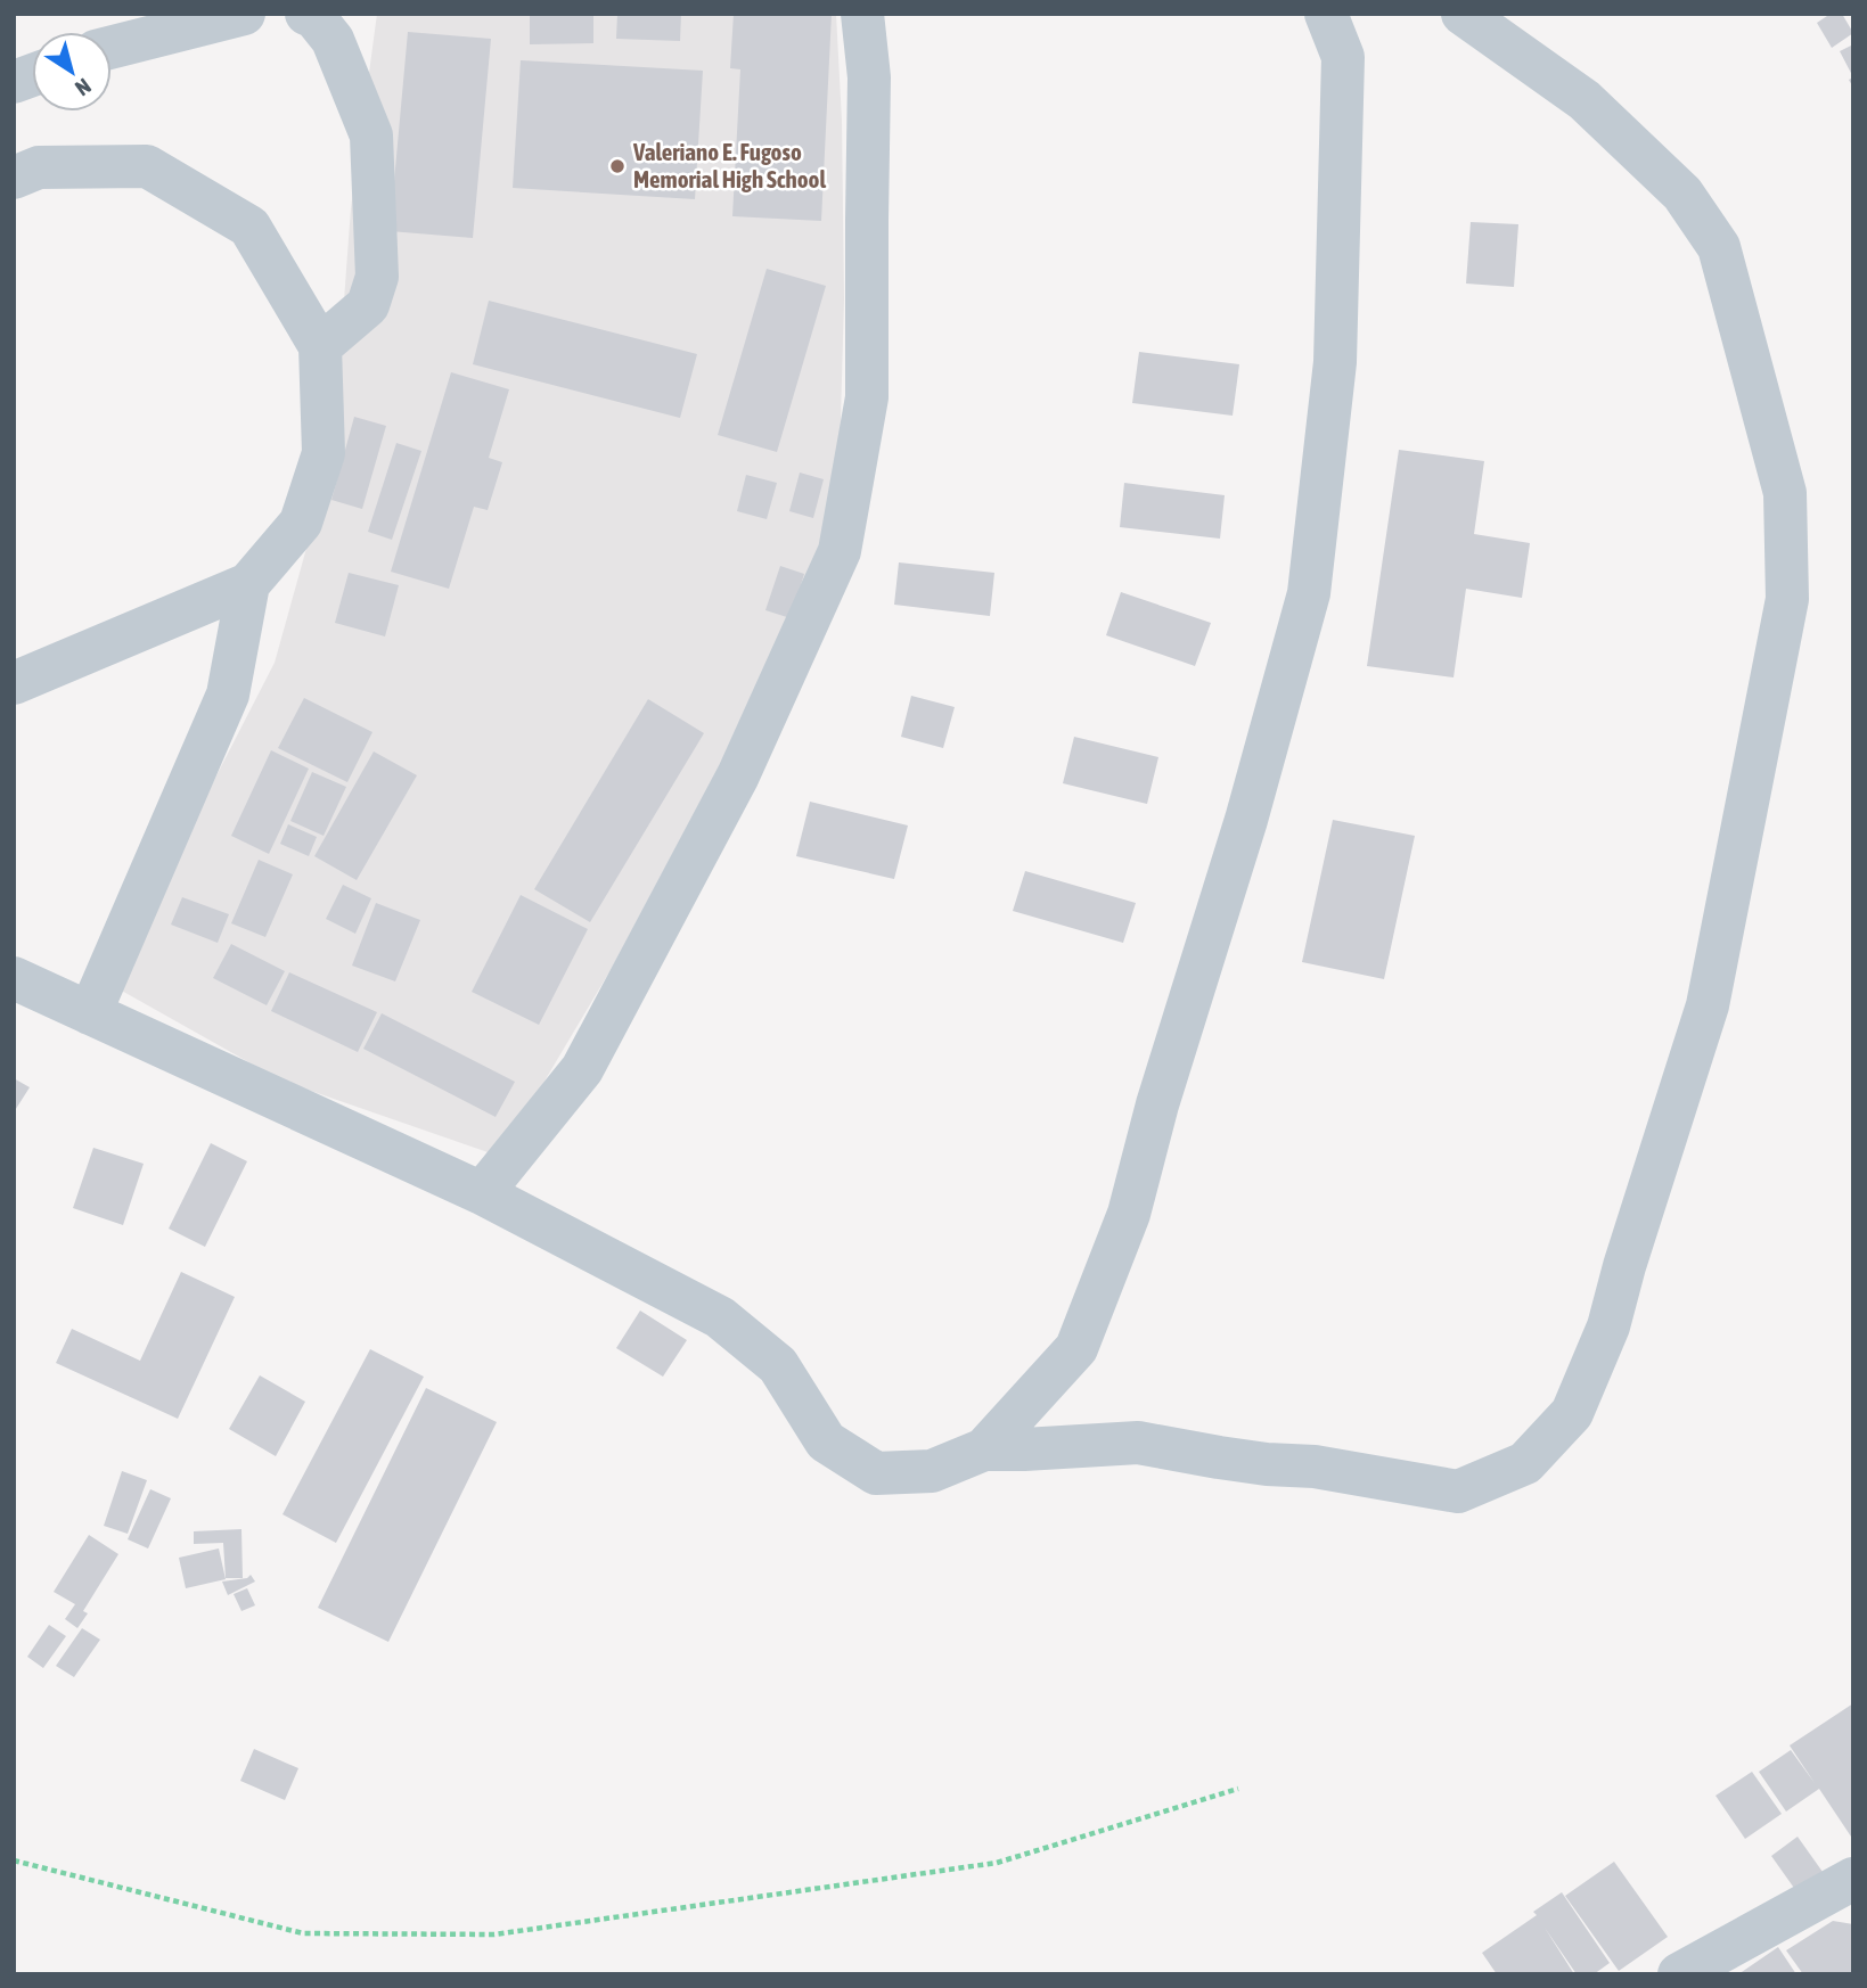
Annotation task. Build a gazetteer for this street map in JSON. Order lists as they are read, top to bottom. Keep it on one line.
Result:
{"places":["Valeriano E. Fugoso Memorial High School"],"north":"bottom right"}
